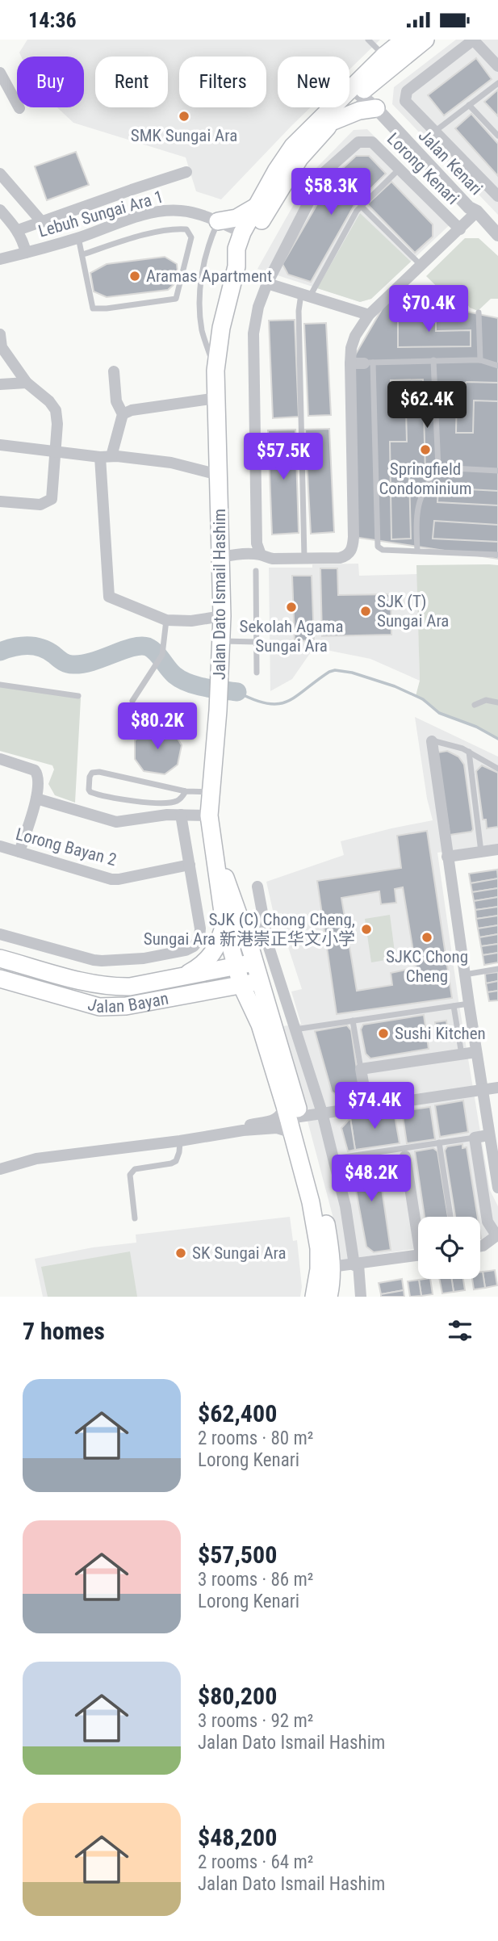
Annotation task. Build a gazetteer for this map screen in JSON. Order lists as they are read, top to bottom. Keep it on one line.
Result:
{"streets":{"main road":["Jalan Dato Ismail Hashim","Jalan Bayan"],"street":["Jalan Kenari","Lorong Kenari","Lebuh Sungai Ara 1","Lorong Bayan 2"]},"crossings":[["Jalan Kenari","Lorong Kenari"],["Jalan Kenari","Jalan Dato Ismail Hashim"],["Lorong Kenari","Jalan Dato Ismail Hashim"],["Lebuh Sungai Ara 1","Jalan Dato Ismail Hashim"],["Jalan Dato Ismail Hashim","Jalan Bayan"]],"places":["SMK Sungai Ara","Aramas Apartment","Springfield Condominium","Sekolah Agama Sungai Ara","SJK (T) Sungai Ara","SJK (C) Chong Cheng, Sungai Ara 新港崇正华文小学","SJKC Chong Cheng","Sushi Kitchen","SK Sungai Ara"],"page":{"status":"14:36","chip":["Buy","Rent","Filters","New"],"price":["$58.3K","$70.4K","$62.4K","$57.5K","$80.2K","$74.4K","$48.2K"],"heading":"7 homes","list":[{"name":"$62,400","note":"2 rooms · 80 m² · Lorong Kenari"},{"name":"$57,500","note":"3 rooms · 86 m² · Lorong Kenari"},{"name":"$80,200","note":"3 rooms · 92 m² · Jalan Dato Ismail Hashim"},{"name":"$48,200","note":"2 rooms · 64 m² · Jalan Dato Ismail Hashim"}]}}
